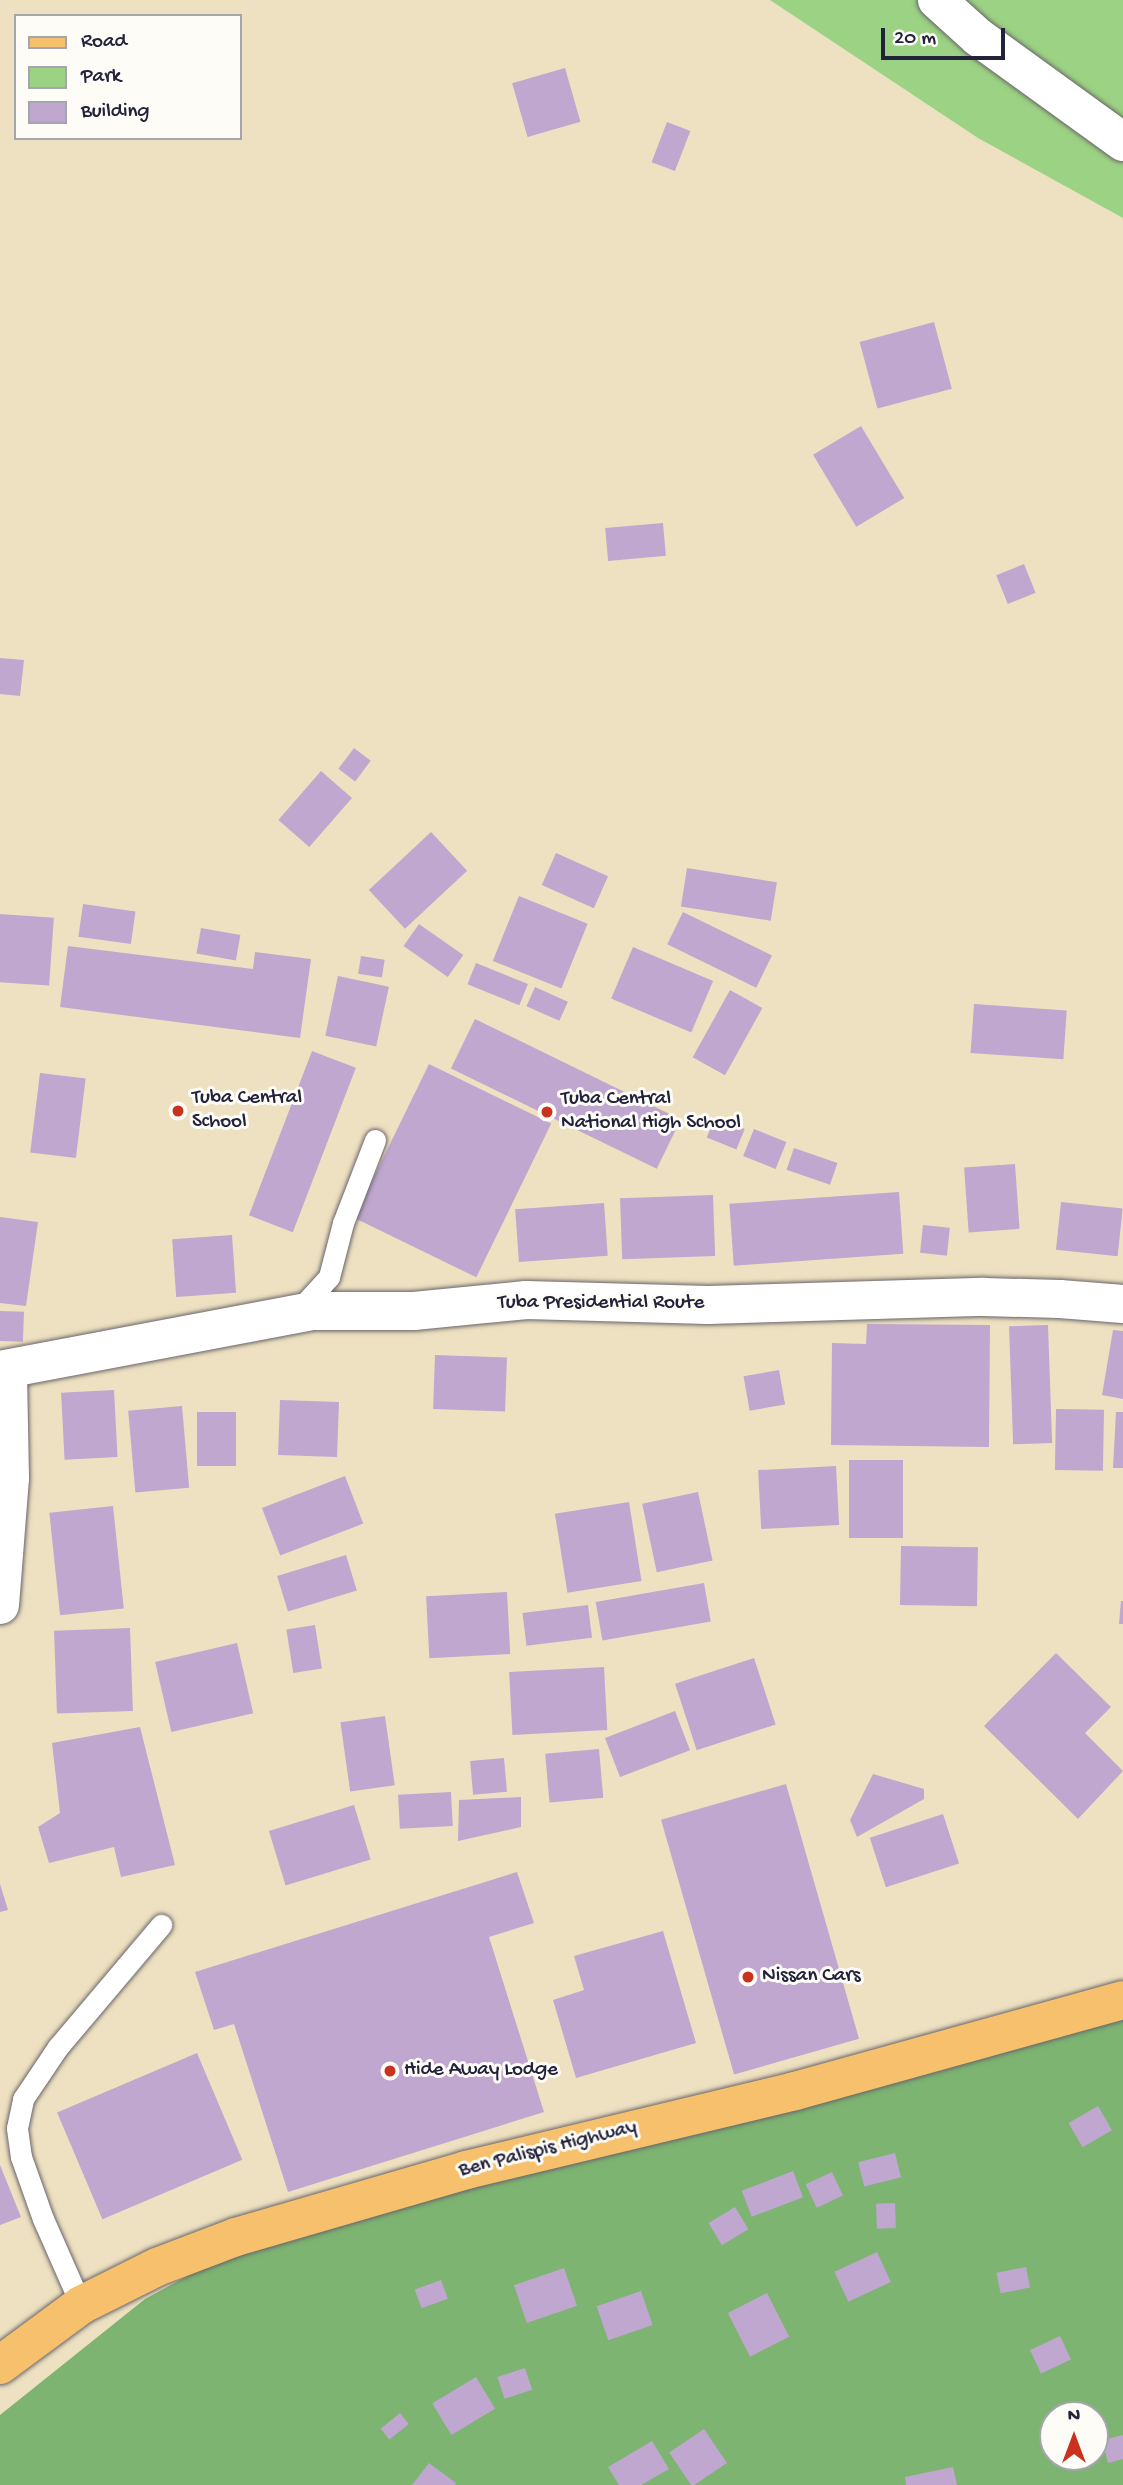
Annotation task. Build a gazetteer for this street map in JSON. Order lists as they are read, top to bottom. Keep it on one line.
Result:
{"streets":{"main road":["Ben Palispis Highway"],"street":["Tuba Presidential Route"]},"places":["Tuba Central School","Tuba Central National High School","Nissan Cars","Hide Away Lodge"],"legend":["Road","Park","Building"],"scale_bar":"20 m","north":"top"}
